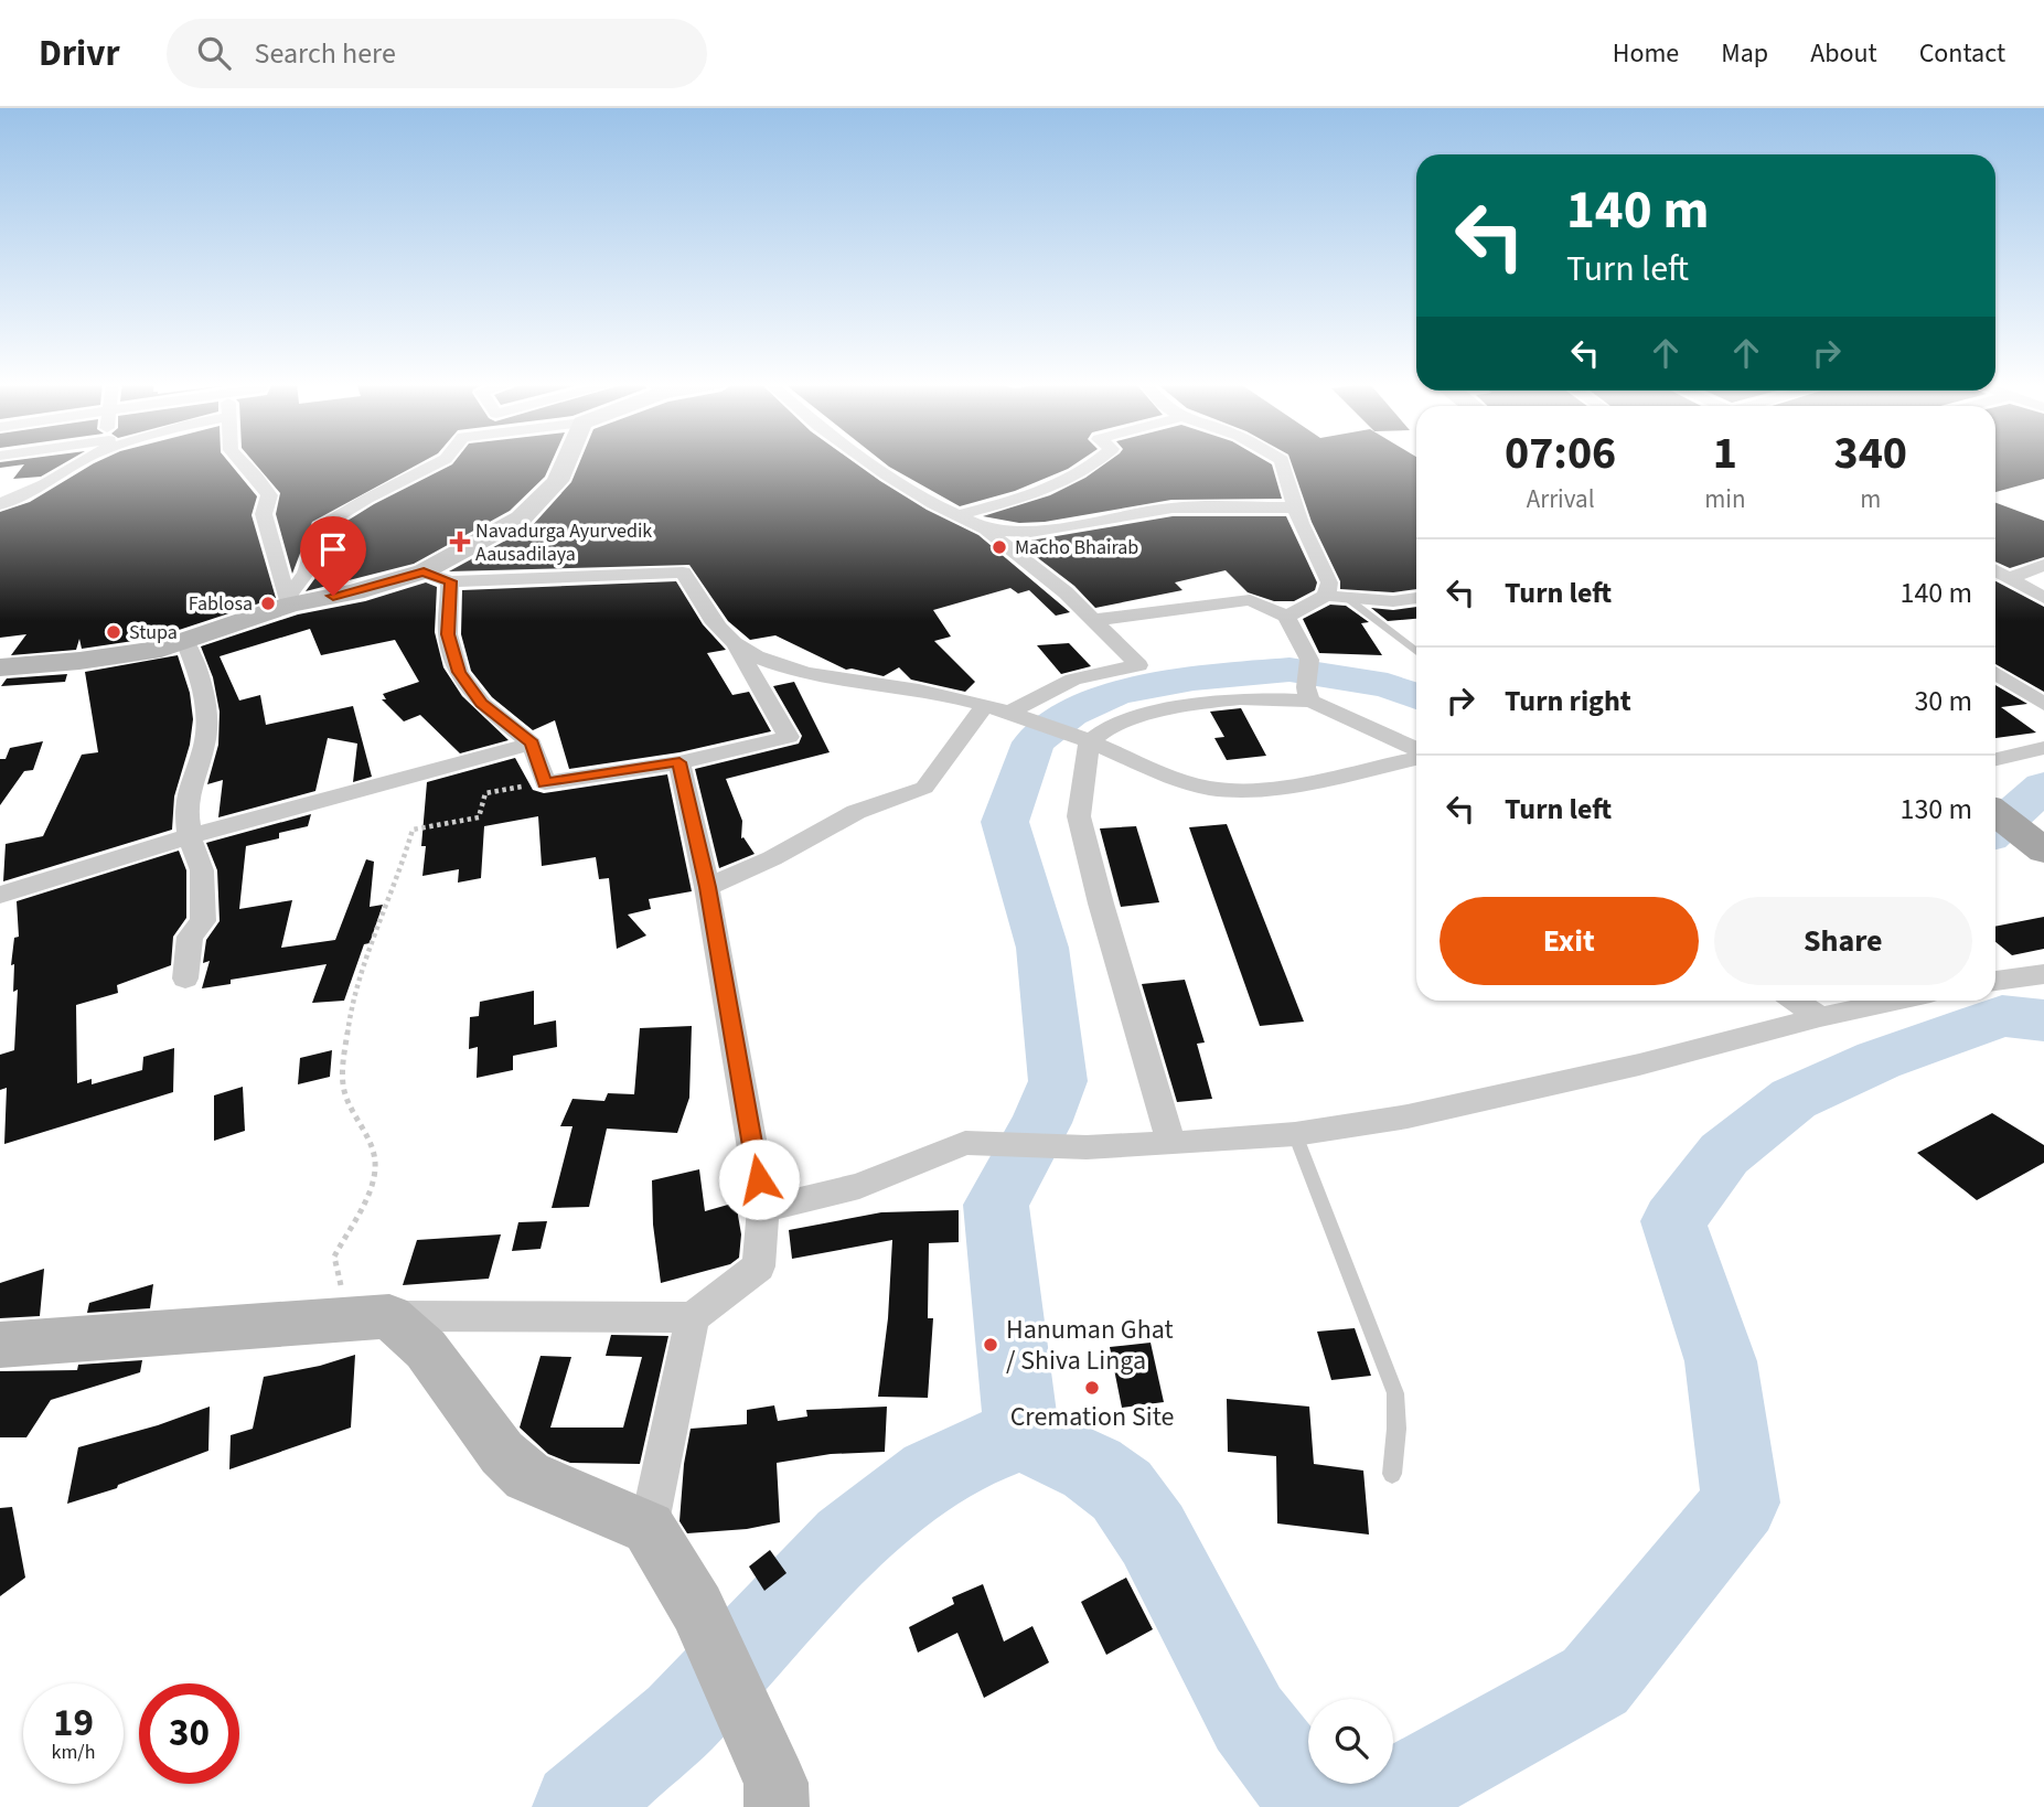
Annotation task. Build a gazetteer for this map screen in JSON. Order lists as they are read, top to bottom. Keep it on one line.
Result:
{"places":{"health":["Navadurga Ayurvedik Aausadilaya"],"other":["Macho Bhairab","Fablosa","Stupa","Hanuman Ghat / Shiva Linga","Cremation Site"]},"page":{"header":"Drivr","search":"Search here","nav":["Home","Map","About","Contact"],"turn":["140 m","Turn left"],"eta":["07:06","Arrival","1","min","340","m"],"list":[{"name":"Turn left","value":"140 m"},{"name":"Turn right","value":"30 m"},{"name":"Turn left","value":"130 m"}],"buttons":["Exit","Share"],"speed":"19 km/h","limit":"30"}}
